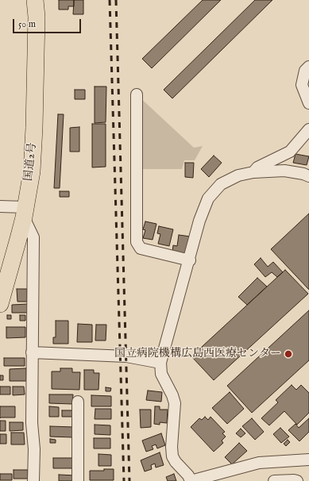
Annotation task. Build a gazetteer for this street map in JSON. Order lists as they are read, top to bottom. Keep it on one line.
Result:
{"streets":{"highway":["国道2号"]},"places":["国立病院機構広島西医療センター"],"scale_bar":"50 m"}
